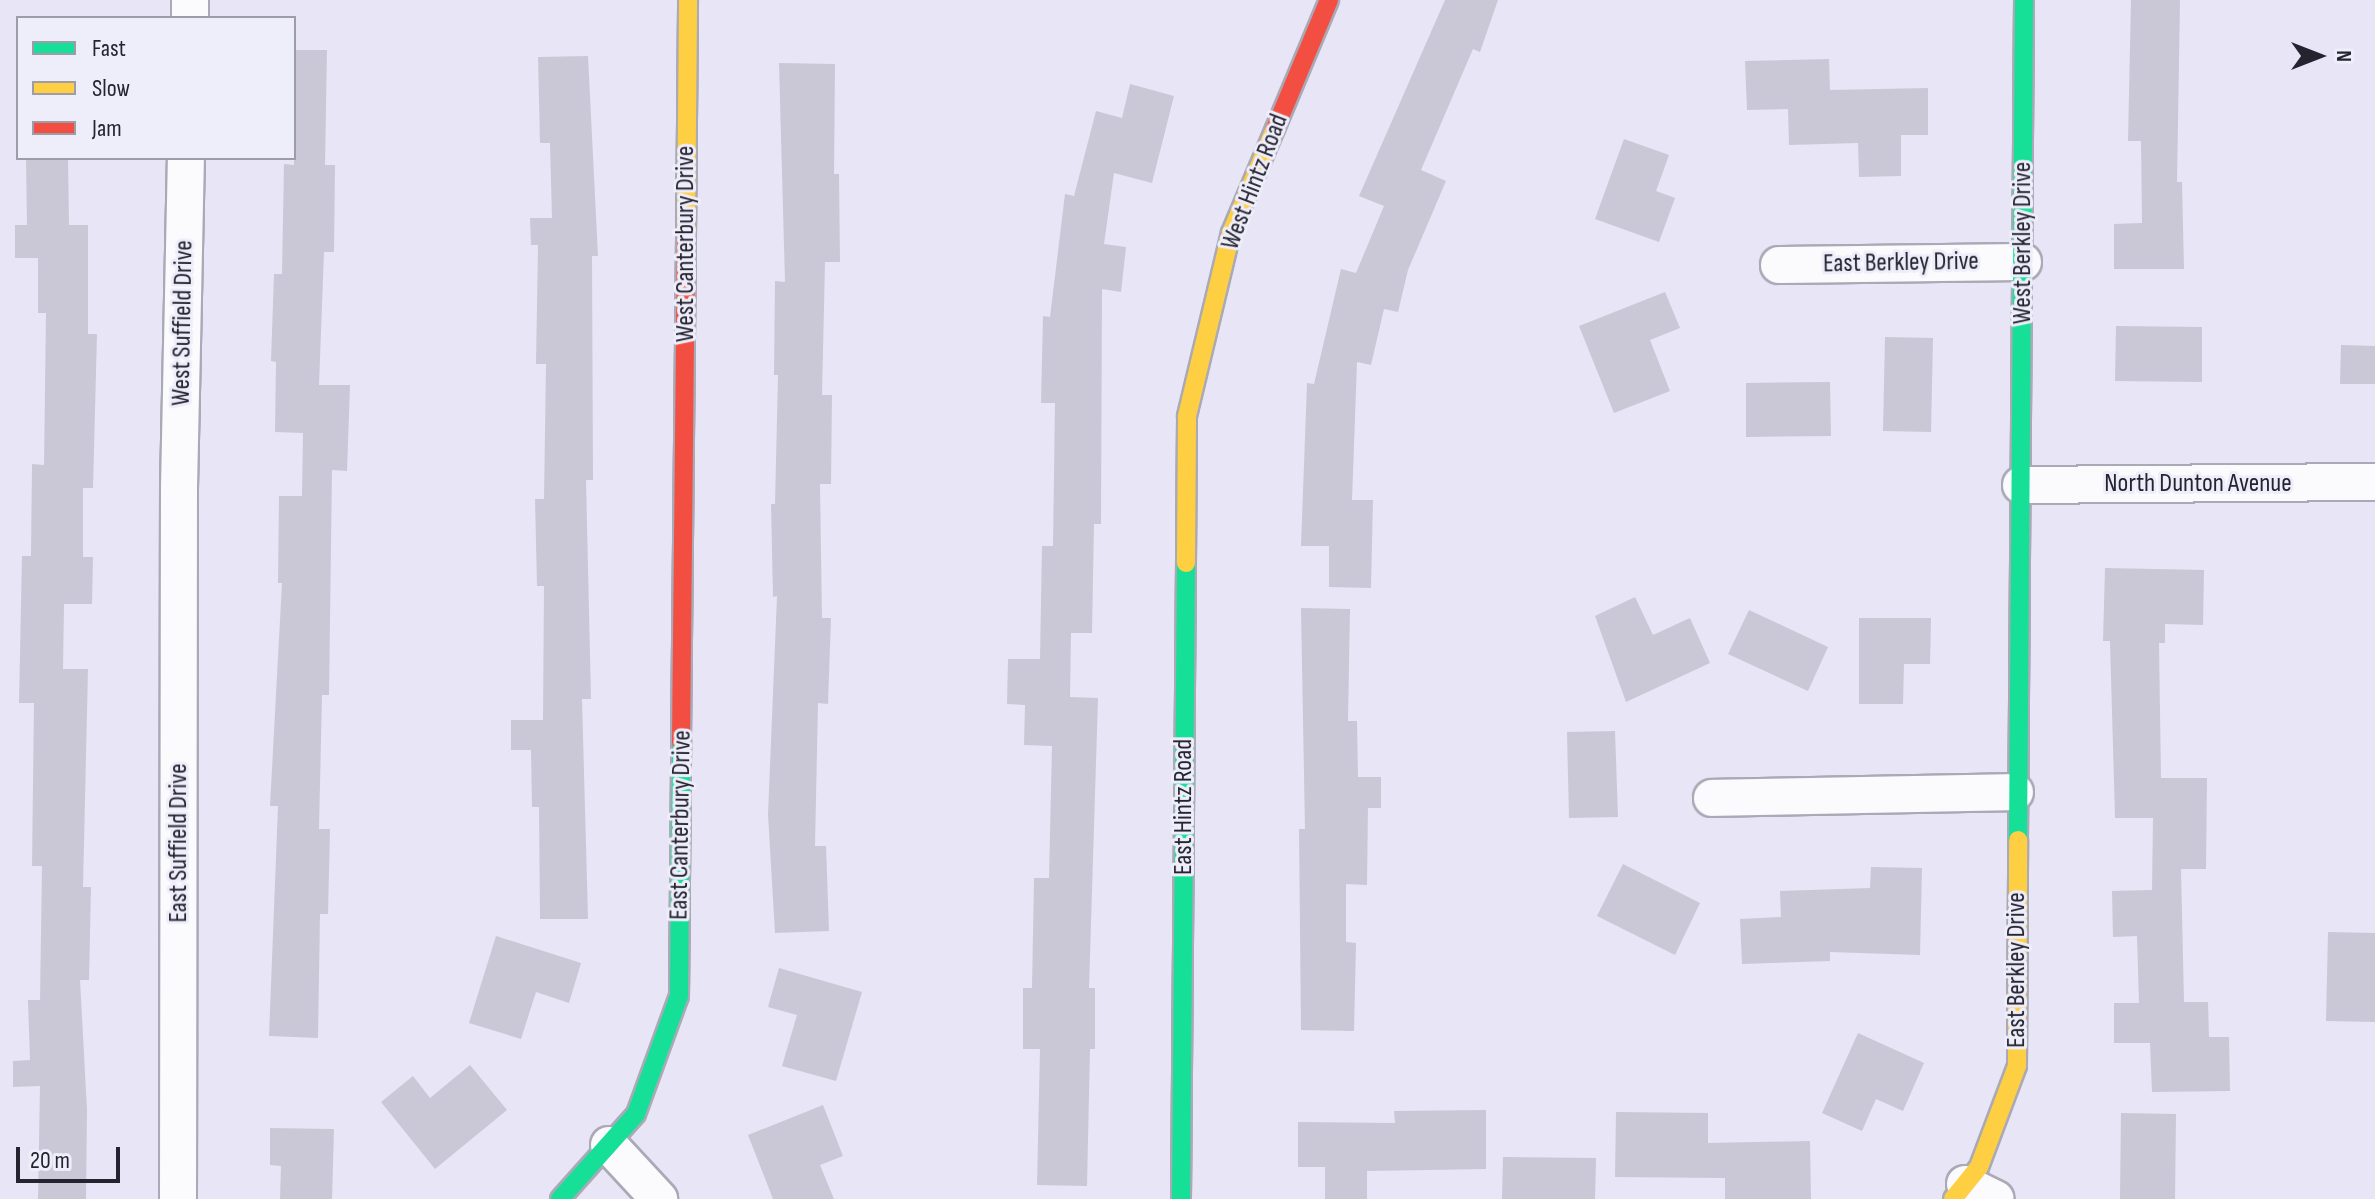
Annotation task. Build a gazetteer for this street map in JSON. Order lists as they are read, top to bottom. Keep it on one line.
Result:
{"streets":{"street":["West Hintz Road","West Berkley Drive","West Canterbury Drive","East Berkley Drive","West Suffield Drive","North Dunton Avenue","East Hintz Road","East Canterbury Drive","East Suffield Drive"]},"crossings":[["West Hintz Road","East Hintz Road"],["West Berkley Drive","East Berkley Drive"],["West Berkley Drive","North Dunton Avenue"],["West Canterbury Drive","East Canterbury Drive"],["East Berkley Drive","North Dunton Avenue"],["West Suffield Drive","East Suffield Drive"]],"legend":["Fast","Slow","Jam"],"scale_bar":"20 m","north":"right"}
